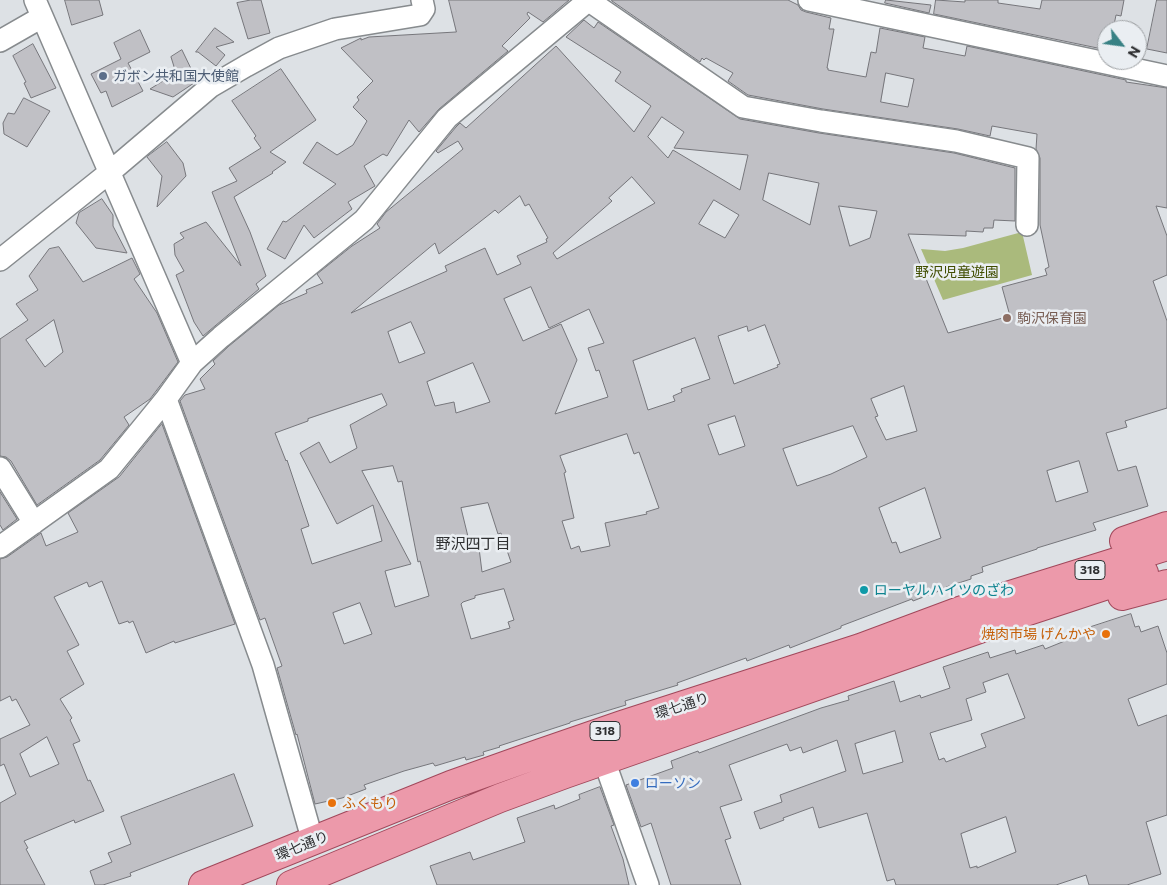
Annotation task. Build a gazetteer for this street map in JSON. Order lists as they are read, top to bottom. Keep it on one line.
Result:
{"streets":{"main road":["318","環七通り"]},"districts":["野沢四丁目"],"parks":["野沢児童遊園"],"places":["ガボン共和国大使館","駒沢保育園","ローヤルハイツのざわ","焼肉市場 げんかや","ローソン","ふくもり"],"north":"bottom right"}
